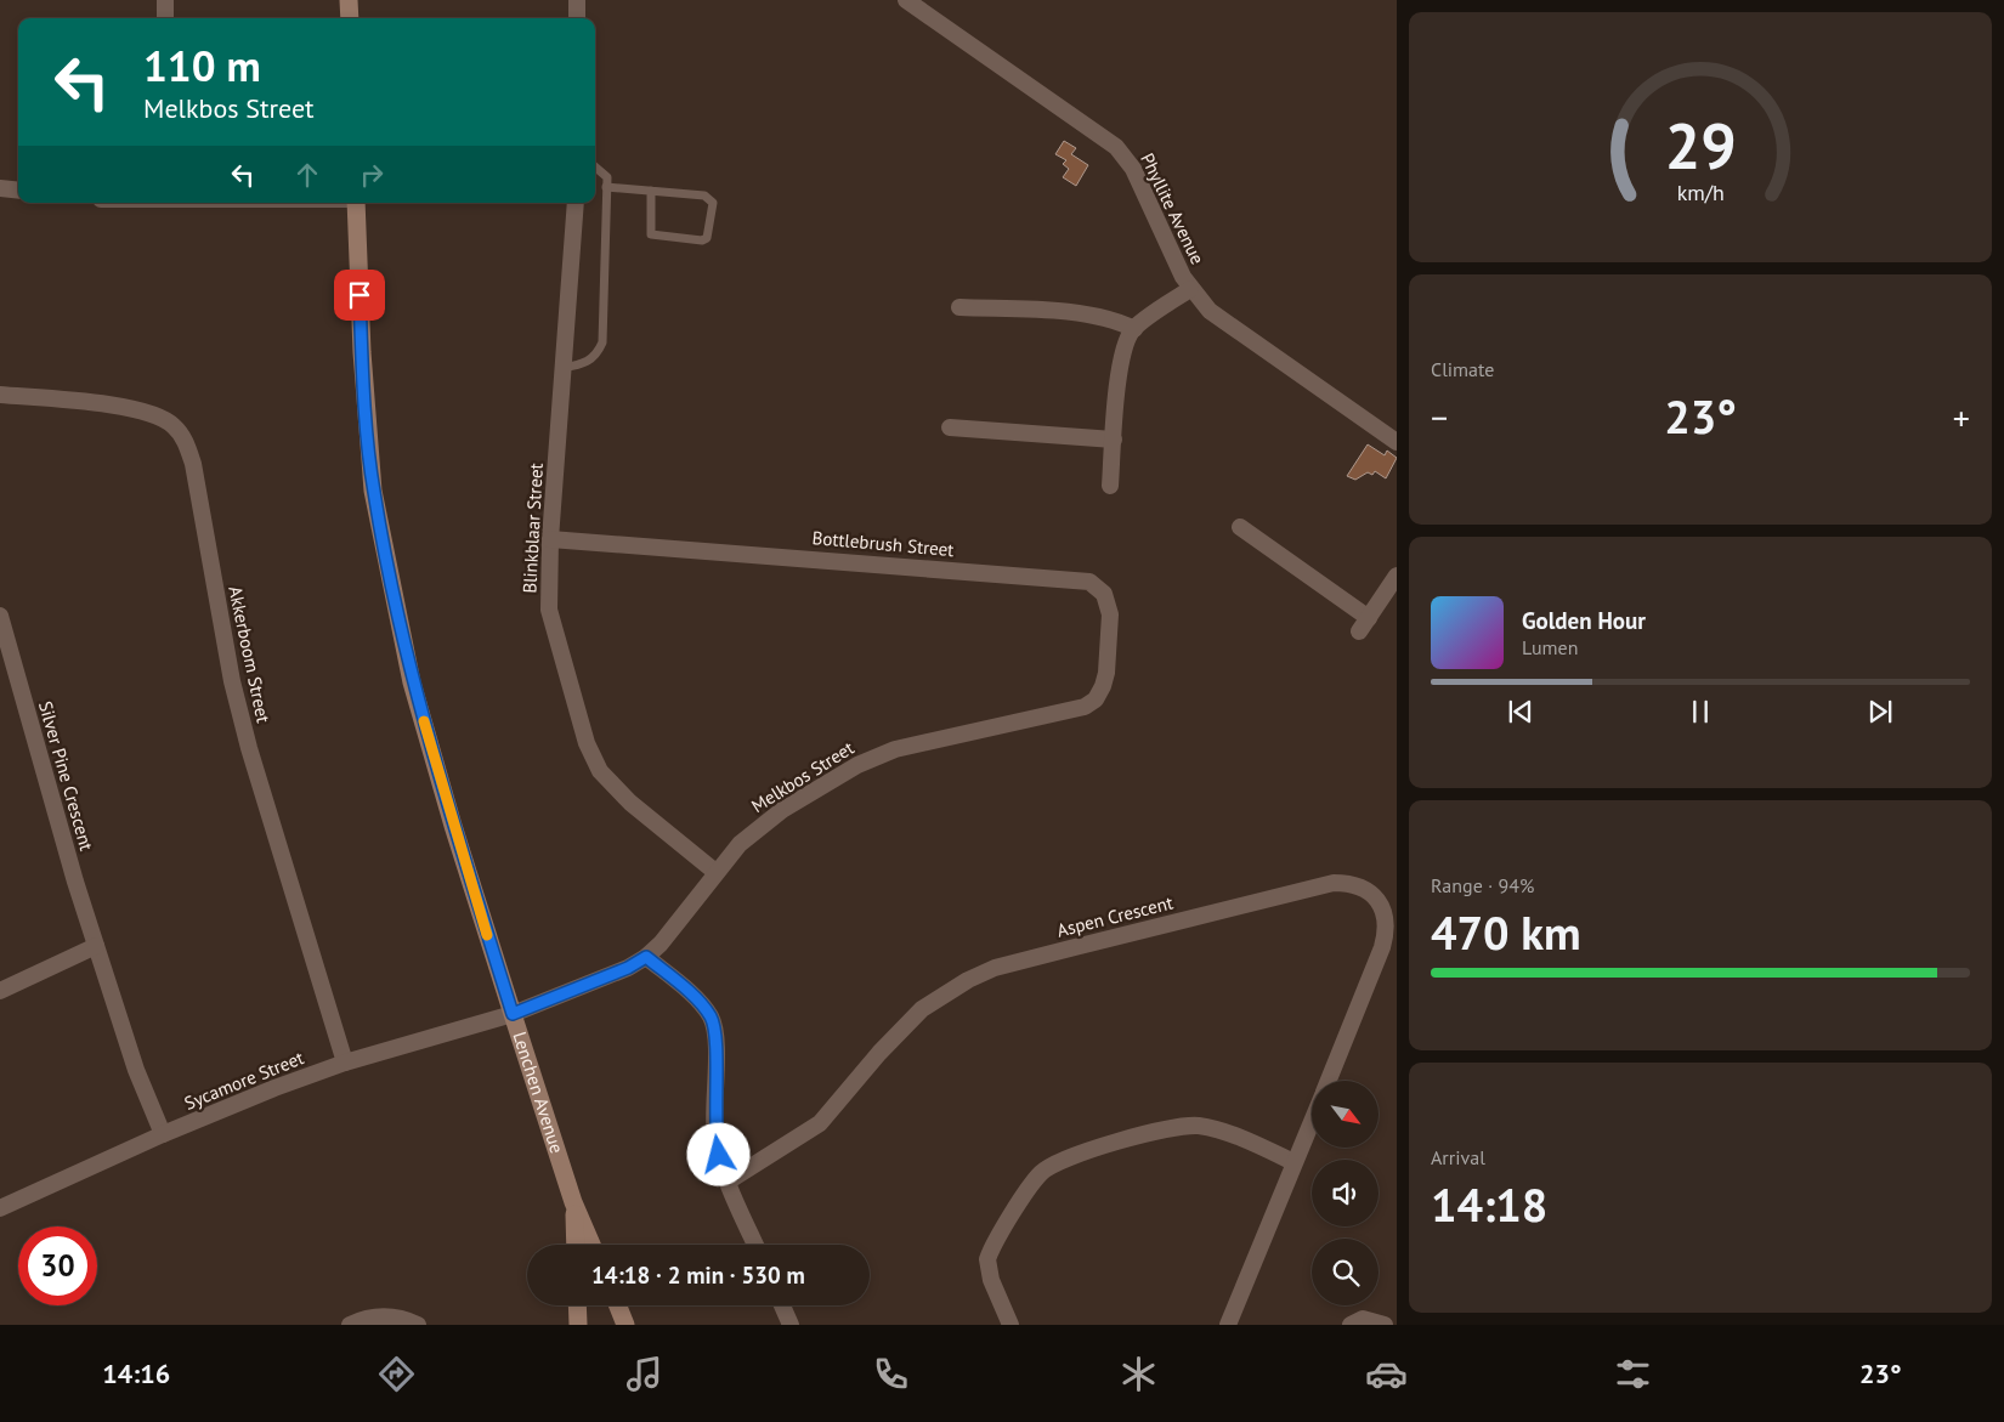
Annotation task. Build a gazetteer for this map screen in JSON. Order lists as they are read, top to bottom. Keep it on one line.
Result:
{"streets":{"main road":["Lenchen Avenue"],"street":["Phyllite Avenue","Blinkblaar Street","Bottlebrush Street","Akkerboom Street","Silver Pine Crescent","Melkbos Street","Aspen Crescent","Sycamore Street"]},"crossings":[["Blinkblaar Street","Bottlebrush Street"],["Blinkblaar Street","Melkbos Street"],["Bottlebrush Street","Melkbos Street"],["Akkerboom Street","Sycamore Street"],["Silver Pine Crescent","Sycamore Street"],["Melkbos Street","Sycamore Street"],["Melkbos Street","Lenchen Avenue"],["Sycamore Street","Lenchen Avenue"]],"north":"bottom right","page":{"turn":["110 m","Melkbos Street"],"tile":["Climate",["Range · 94%","470 km"],["Arrival","14:18"]],"heat":["−","23°","+"],"song":["Golden Hour","Lumen"],"limit":"30","trip":"14:18 · 2 min · 530 m","tabs":["14:16","23°"],"gauge":["29","km/h"]}}
